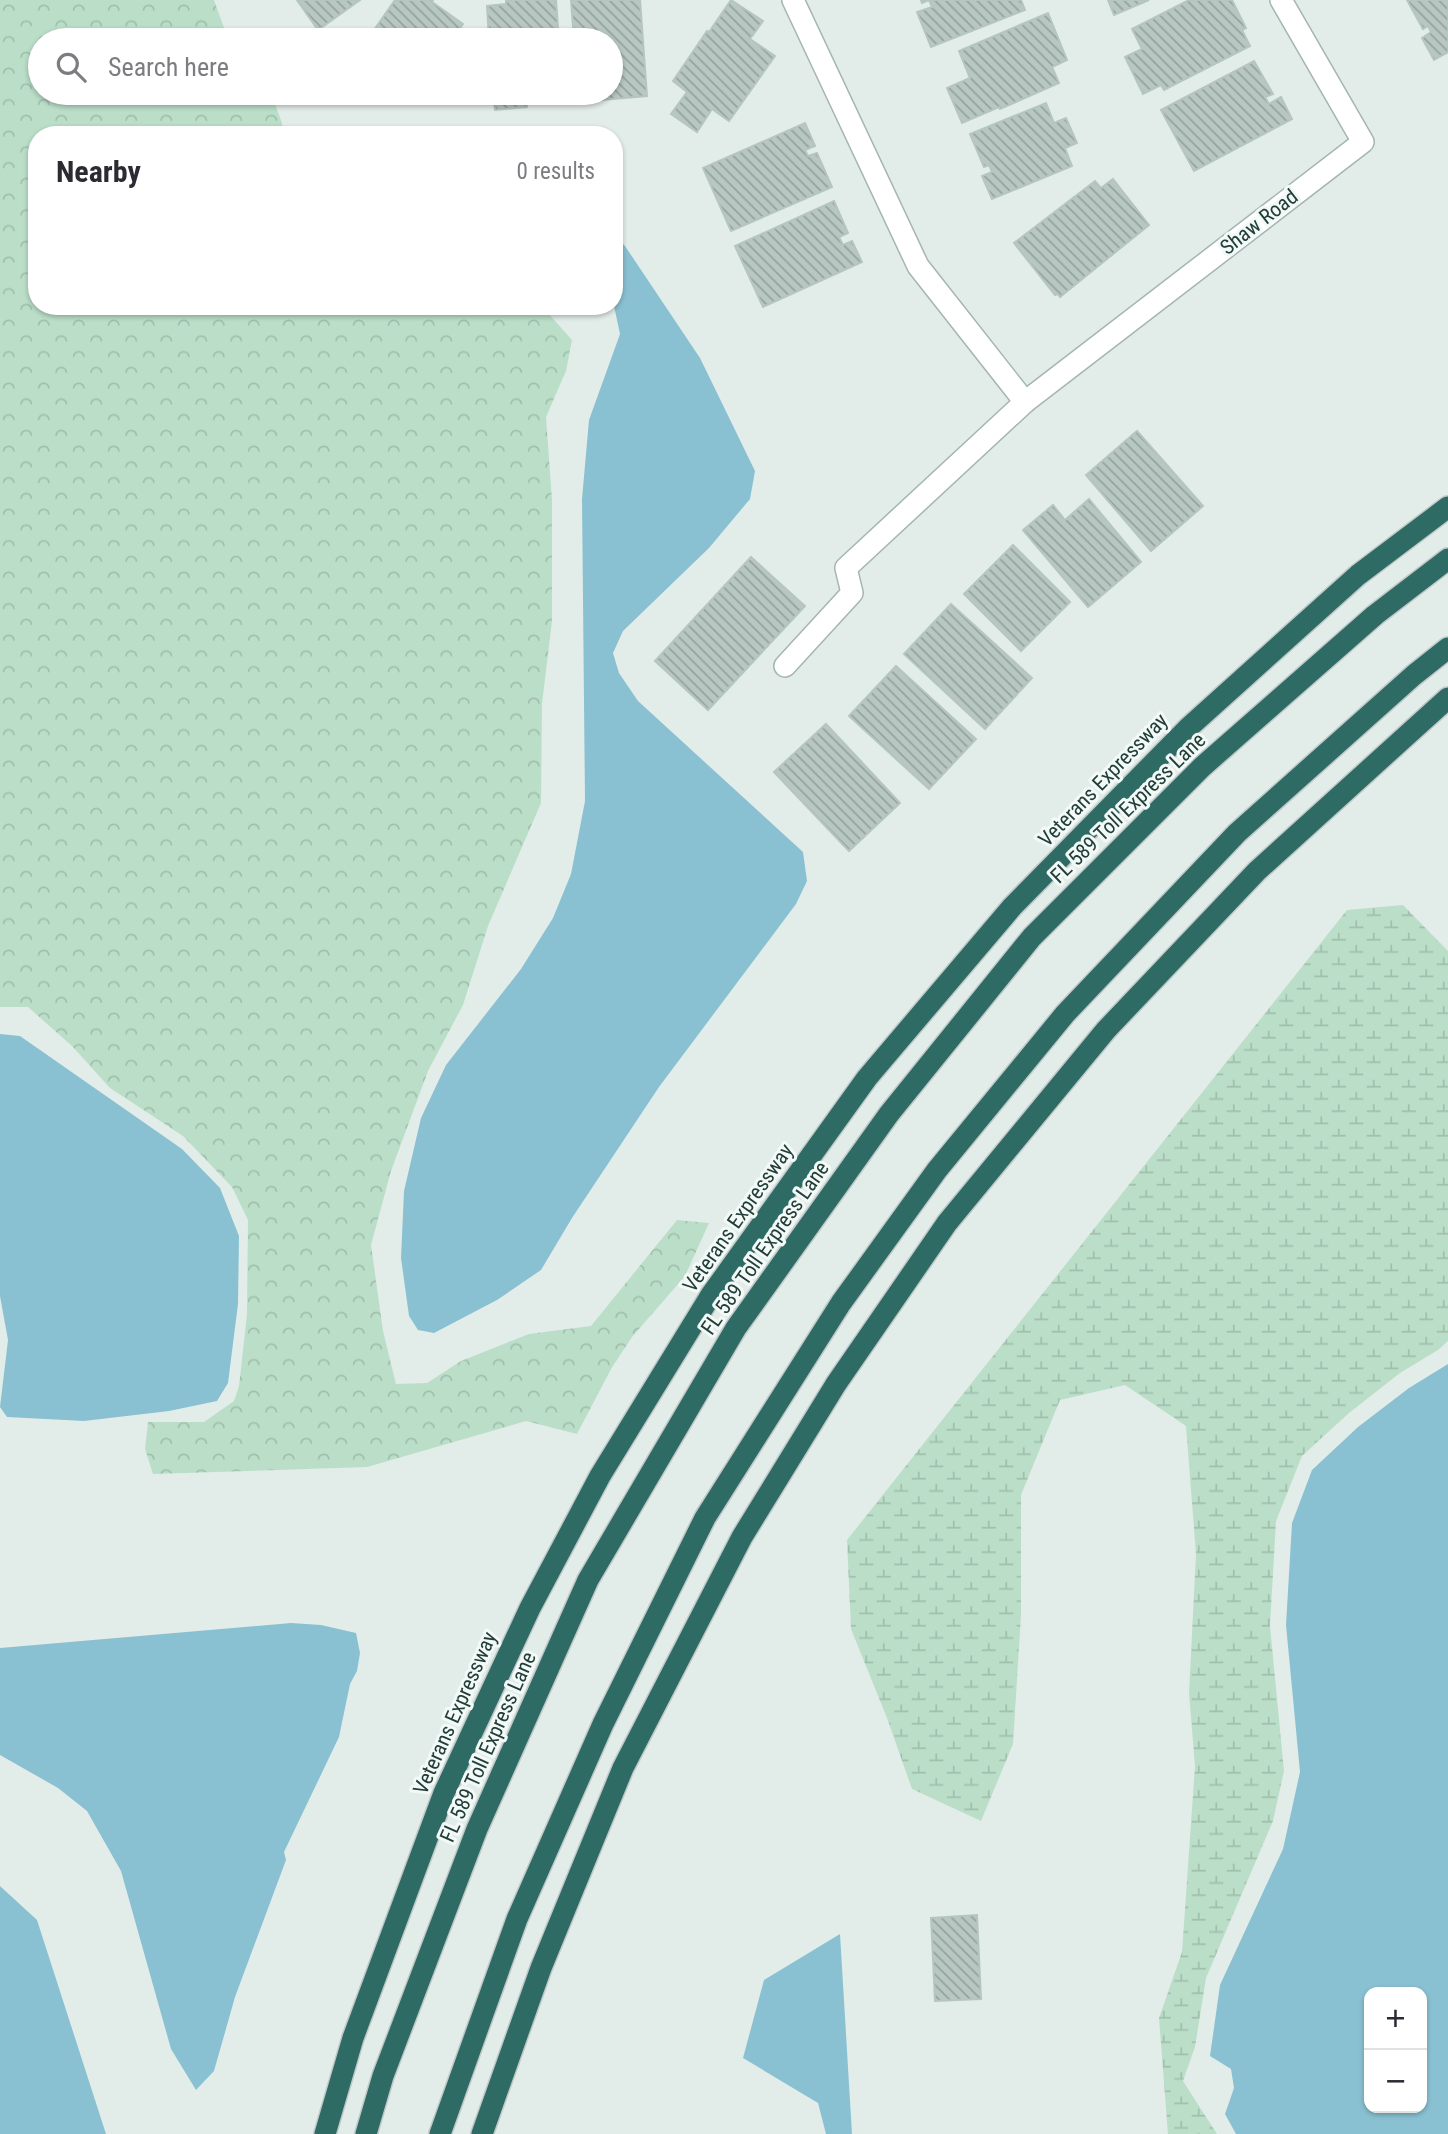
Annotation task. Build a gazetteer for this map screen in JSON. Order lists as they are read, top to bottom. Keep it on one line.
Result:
{"streets":{"highway":["Veterans Expressway","FL 589 Toll Express Lane"],"street":["Shaw Road"]},"page":{"search":"Search here","heading":["Nearby","0 results"],"map_buttons":["+","−"]}}
